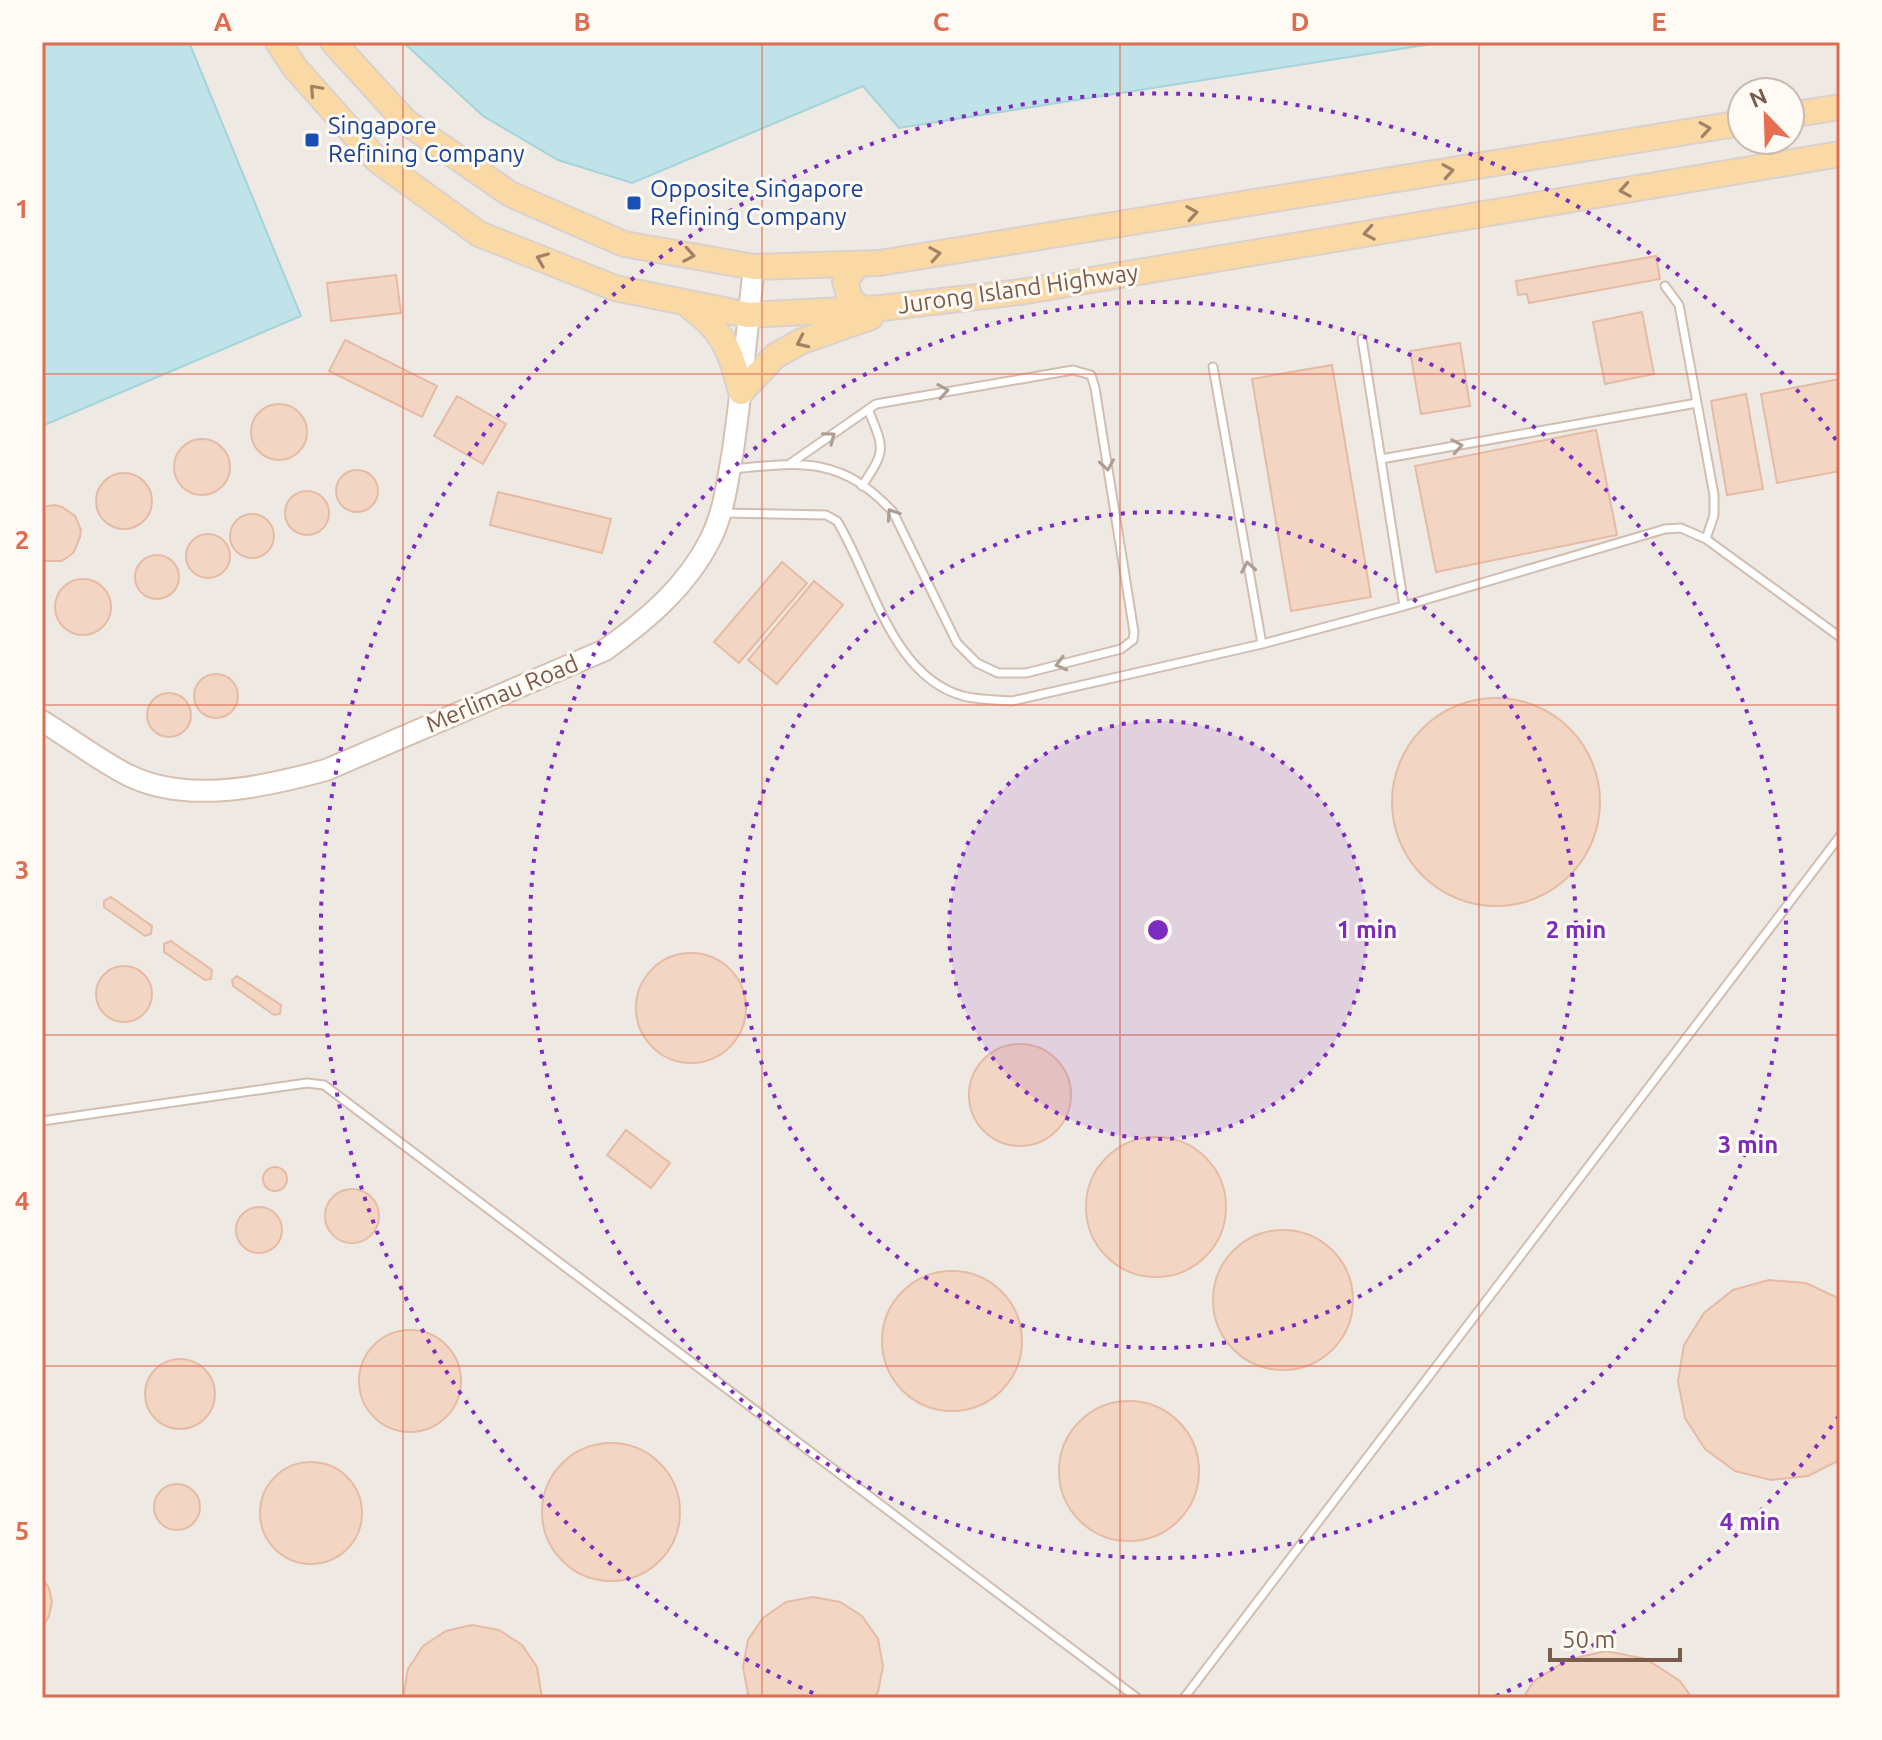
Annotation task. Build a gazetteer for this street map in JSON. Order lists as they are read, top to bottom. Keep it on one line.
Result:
{"streets":{"main road":["Jurong Island Highway"],"street":["Merlimau Road"]},"crossings":[["Jurong Island Highway","Merlimau Road"]],"places":{"transit":["Singapore Refining Company","Opposite Singapore Refining Company"]},"scale_bar":"50 m","north":"top left","grid":{"columns":["A","B","C","D","E"],"rows":["1","2","3","4","5"]},"rings":["1 min","2 min","3 min","4 min"]}
